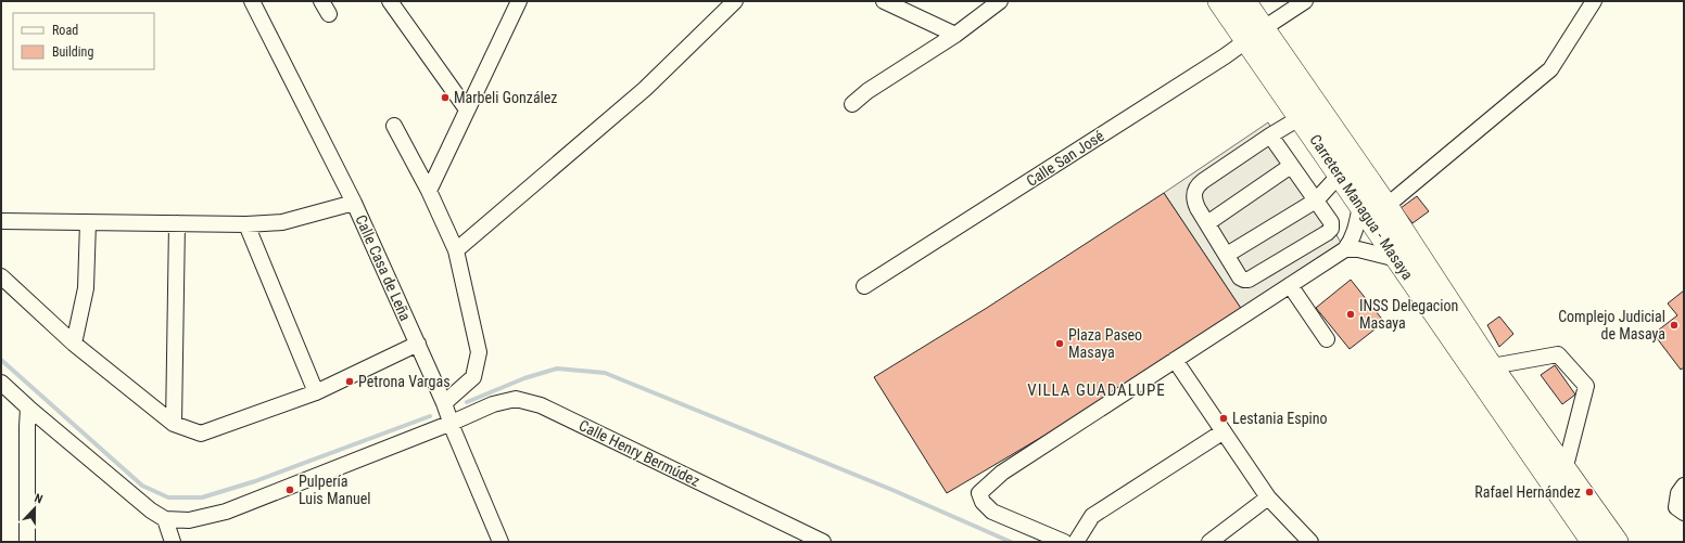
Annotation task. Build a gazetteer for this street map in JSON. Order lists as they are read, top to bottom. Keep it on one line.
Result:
{"streets":{"highway":["Carretera Managua - Masaya"],"street":["Calle San José","Calle Casa de Leña","Calle Henry Bermúdez"]},"crossings":[["Calle San José","Carretera Managua - Masaya"],["Calle Casa de Leña","Calle Henry Bermúdez"]],"districts":["VILLA GUADALUPE"],"places":["Marbeli González","INSS Delegacion Masaya","Complejo Judicial de Masaya","Plaza Paseo Masaya","Petrona Vargas","Lestania Espino","Pulpería Luis Manuel","Rafael Hernández"],"legend":["Road","Building"],"north":"top"}
